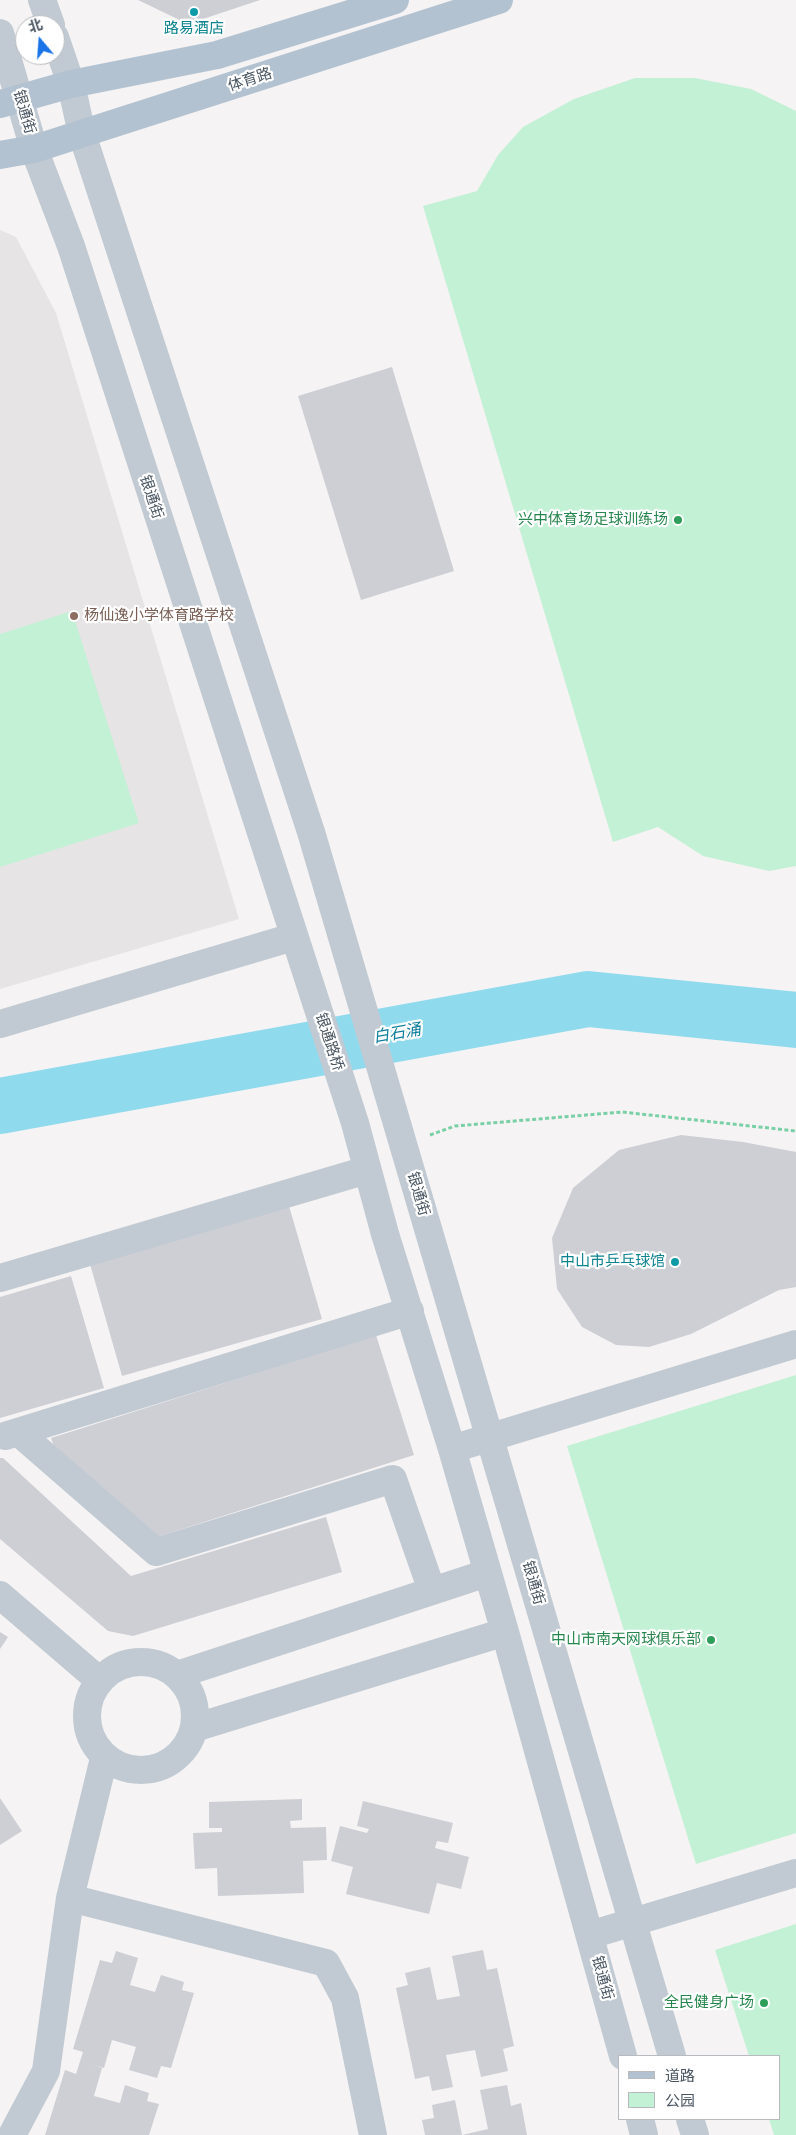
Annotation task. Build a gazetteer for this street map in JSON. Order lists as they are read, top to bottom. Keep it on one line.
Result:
{"streets":{"main road":["体育路"],"street":["银通街","银通路桥"]},"crossings":[["体育路","银通街"],["银通街","银通路桥"]],"water":["白石涌"],"places":["路易酒店","兴中体育场足球训练场","杨仙逸小学体育路学校","中山市乒乓球馆","中山市南天网球俱乐部","全民健身广场"],"legend":["道路","公园"],"north":"top"}
